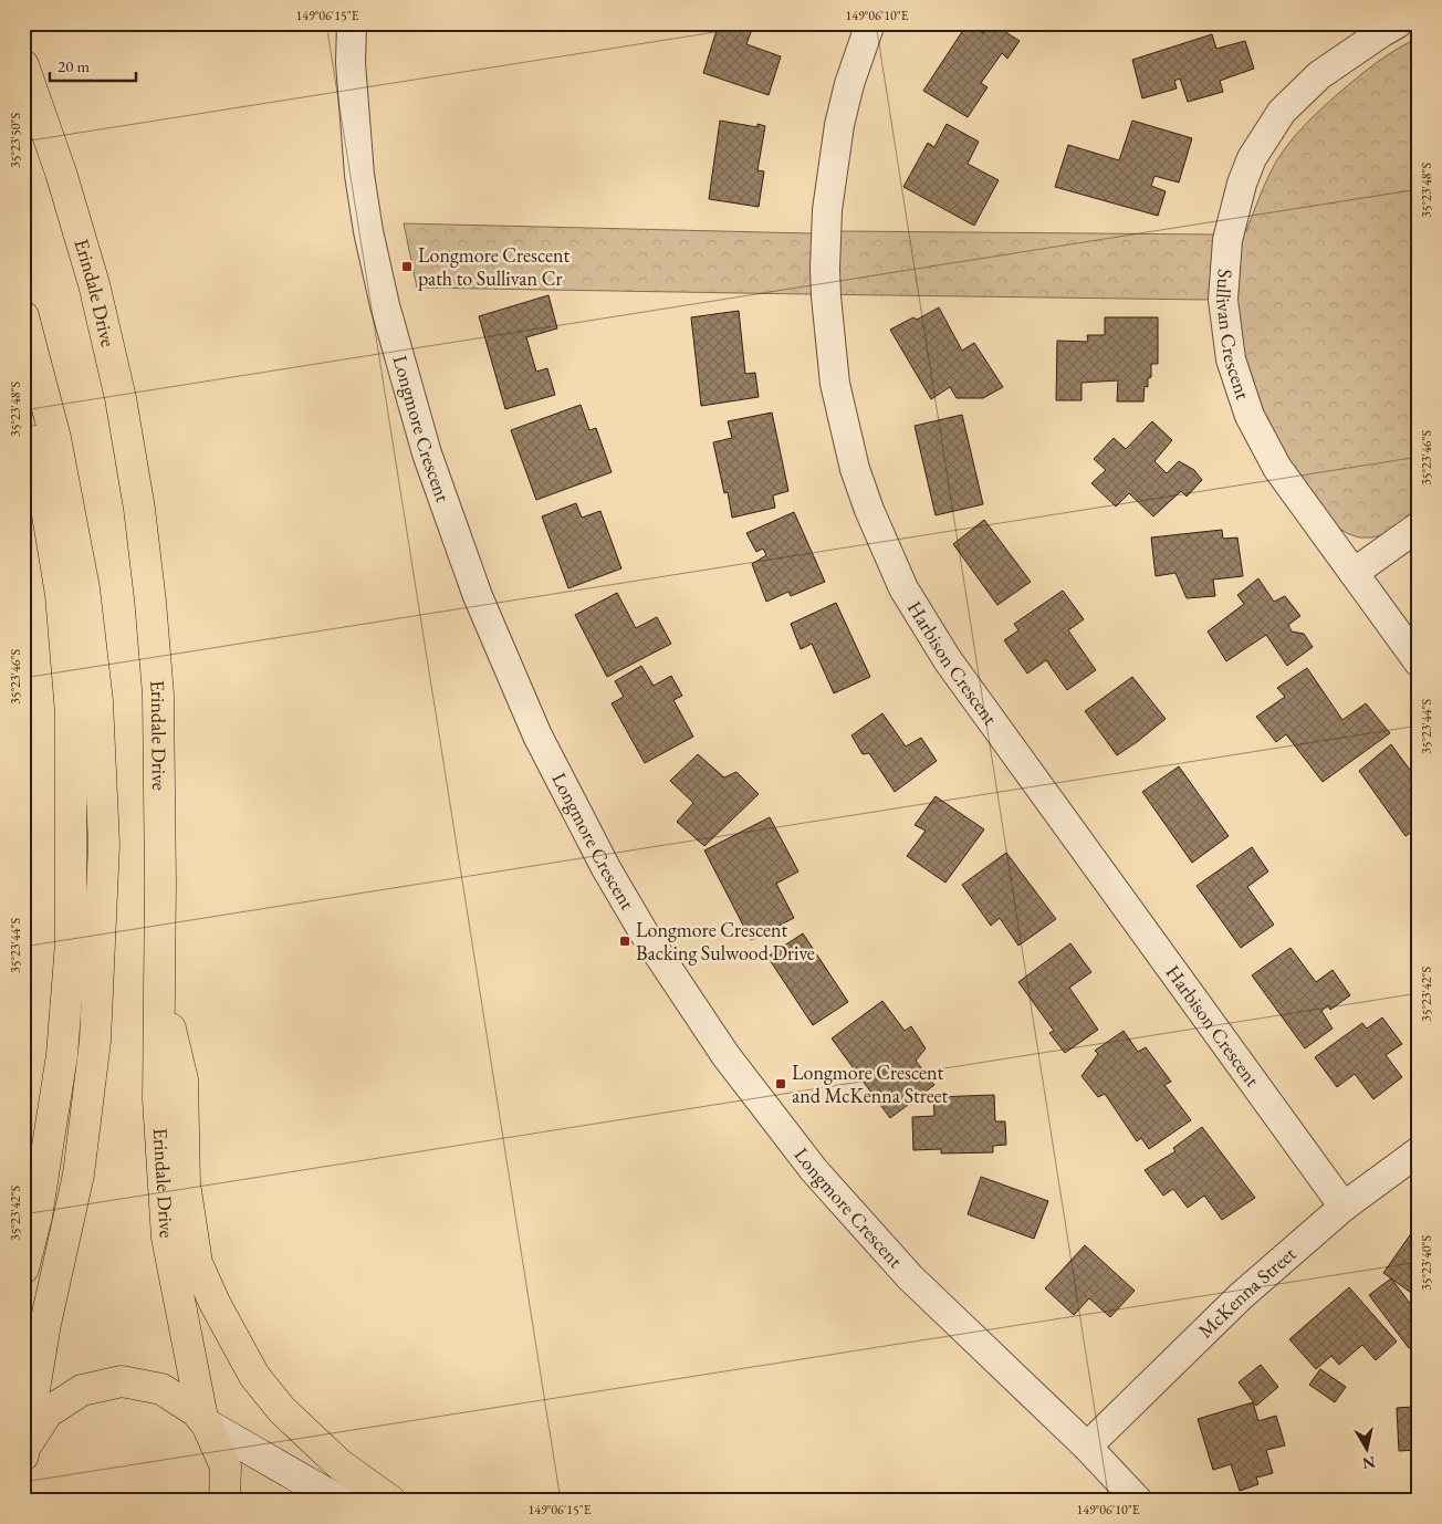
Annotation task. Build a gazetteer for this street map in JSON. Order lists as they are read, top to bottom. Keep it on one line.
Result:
{"streets":{"main road":["Erindale Drive"],"street":["Sullivan Crescent","Longmore Crescent","Harbison Crescent","McKenna Street"]},"crossings":[["Longmore Crescent","McKenna Street"],["Harbison Crescent","McKenna Street"]],"places":{"transit":["Longmore Crescent path to Sullivan Cr","Longmore Crescent Backing Sulwood Drive","Longmore Crescent and McKenna Street"]},"scale_bar":"20 m","north":"bottom","coordinates":["149°06'15\"E","149°06'10\"E","35°23'50\"S","35°23'48\"S","35°23'46\"S","35°23'44\"S","35°23'42\"S","35°23'40\"S"]}
